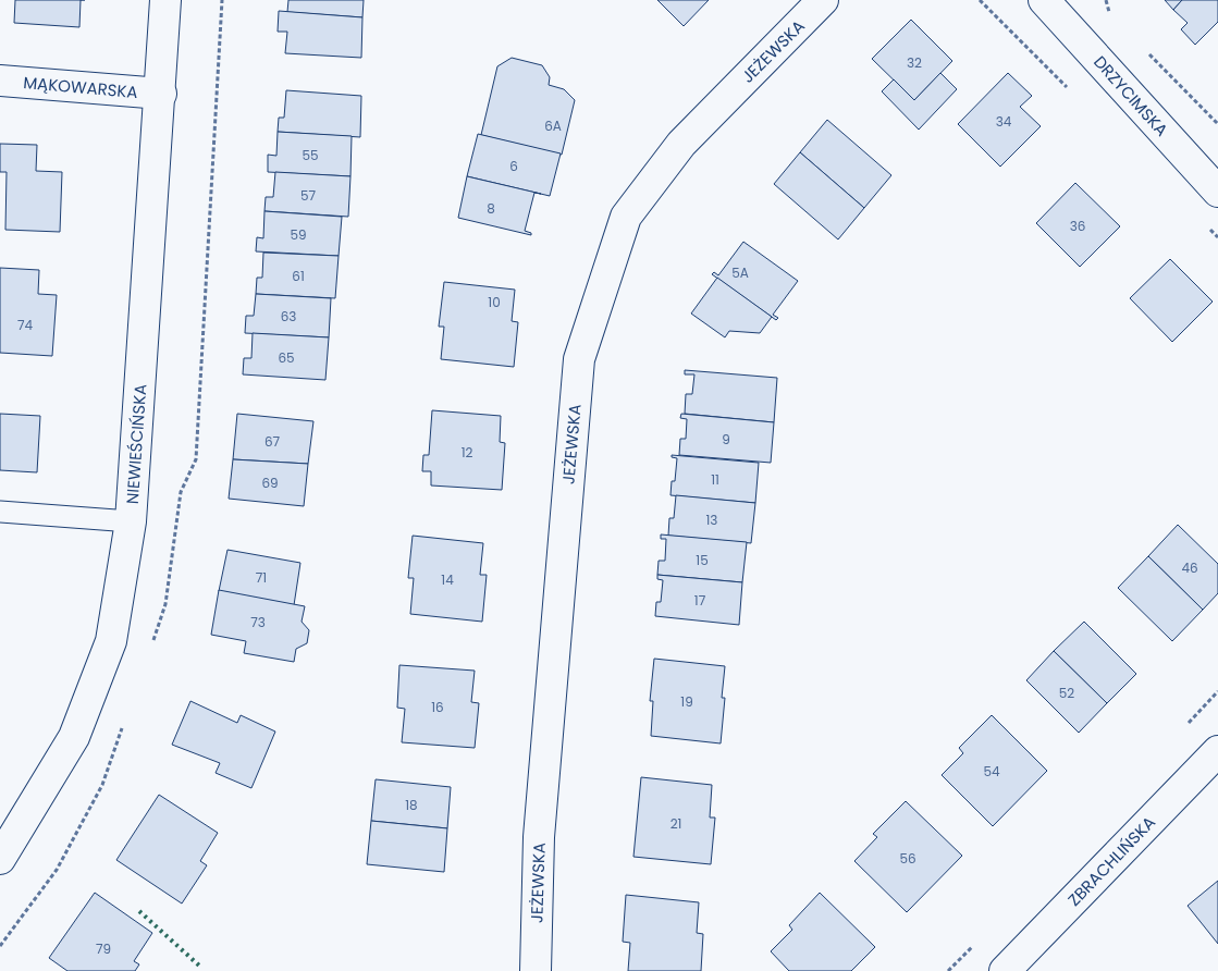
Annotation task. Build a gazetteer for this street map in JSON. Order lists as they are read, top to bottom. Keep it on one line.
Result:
{"streets":{"street":["JEŻEWSKA","MĄKOWARSKA","DRZYCIMSKA","NIEWIEŚCIŃSKA","ZBRACHLIŃSKA"]},"crossings":[["MĄKOWARSKA","NIEWIEŚCIŃSKA"]],"house_numbers":["32","34","6A","55","6","57","8","36","59","5A","61","10","63","74","65","9","67","12","11","69","13","15","46","71","14","17","73","52","19","16","54","18","21","56","79"]}
